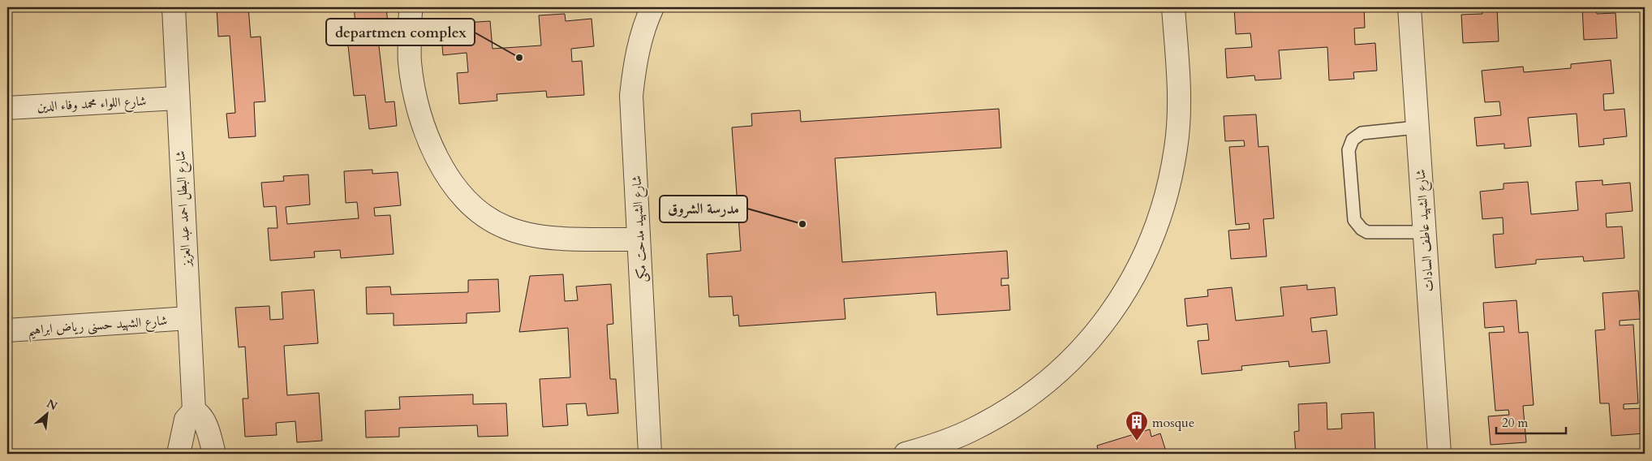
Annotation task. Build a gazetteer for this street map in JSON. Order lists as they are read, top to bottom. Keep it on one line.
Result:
{"streets":{"street":["شارع اللواء محمد وفاء الدين","شارع البطل احمد عبد العزيز","شارع الشهيد مدحت مكى","شارع الشهيد عاطف السادات","شارع الشهيد حسنى رياض ابراهيم"]},"crossings":[["شارع اللواء محمد وفاء الدين","شارع البطل احمد عبد العزيز"],["شارع البطل احمد عبد العزيز","شارع الشهيد حسنى رياض ابراهيم"]],"places":{"other":["departmen complex","مدرسة الشروق"],"building":["mosque"]},"scale_bar":"20 m","north":"top right"}
